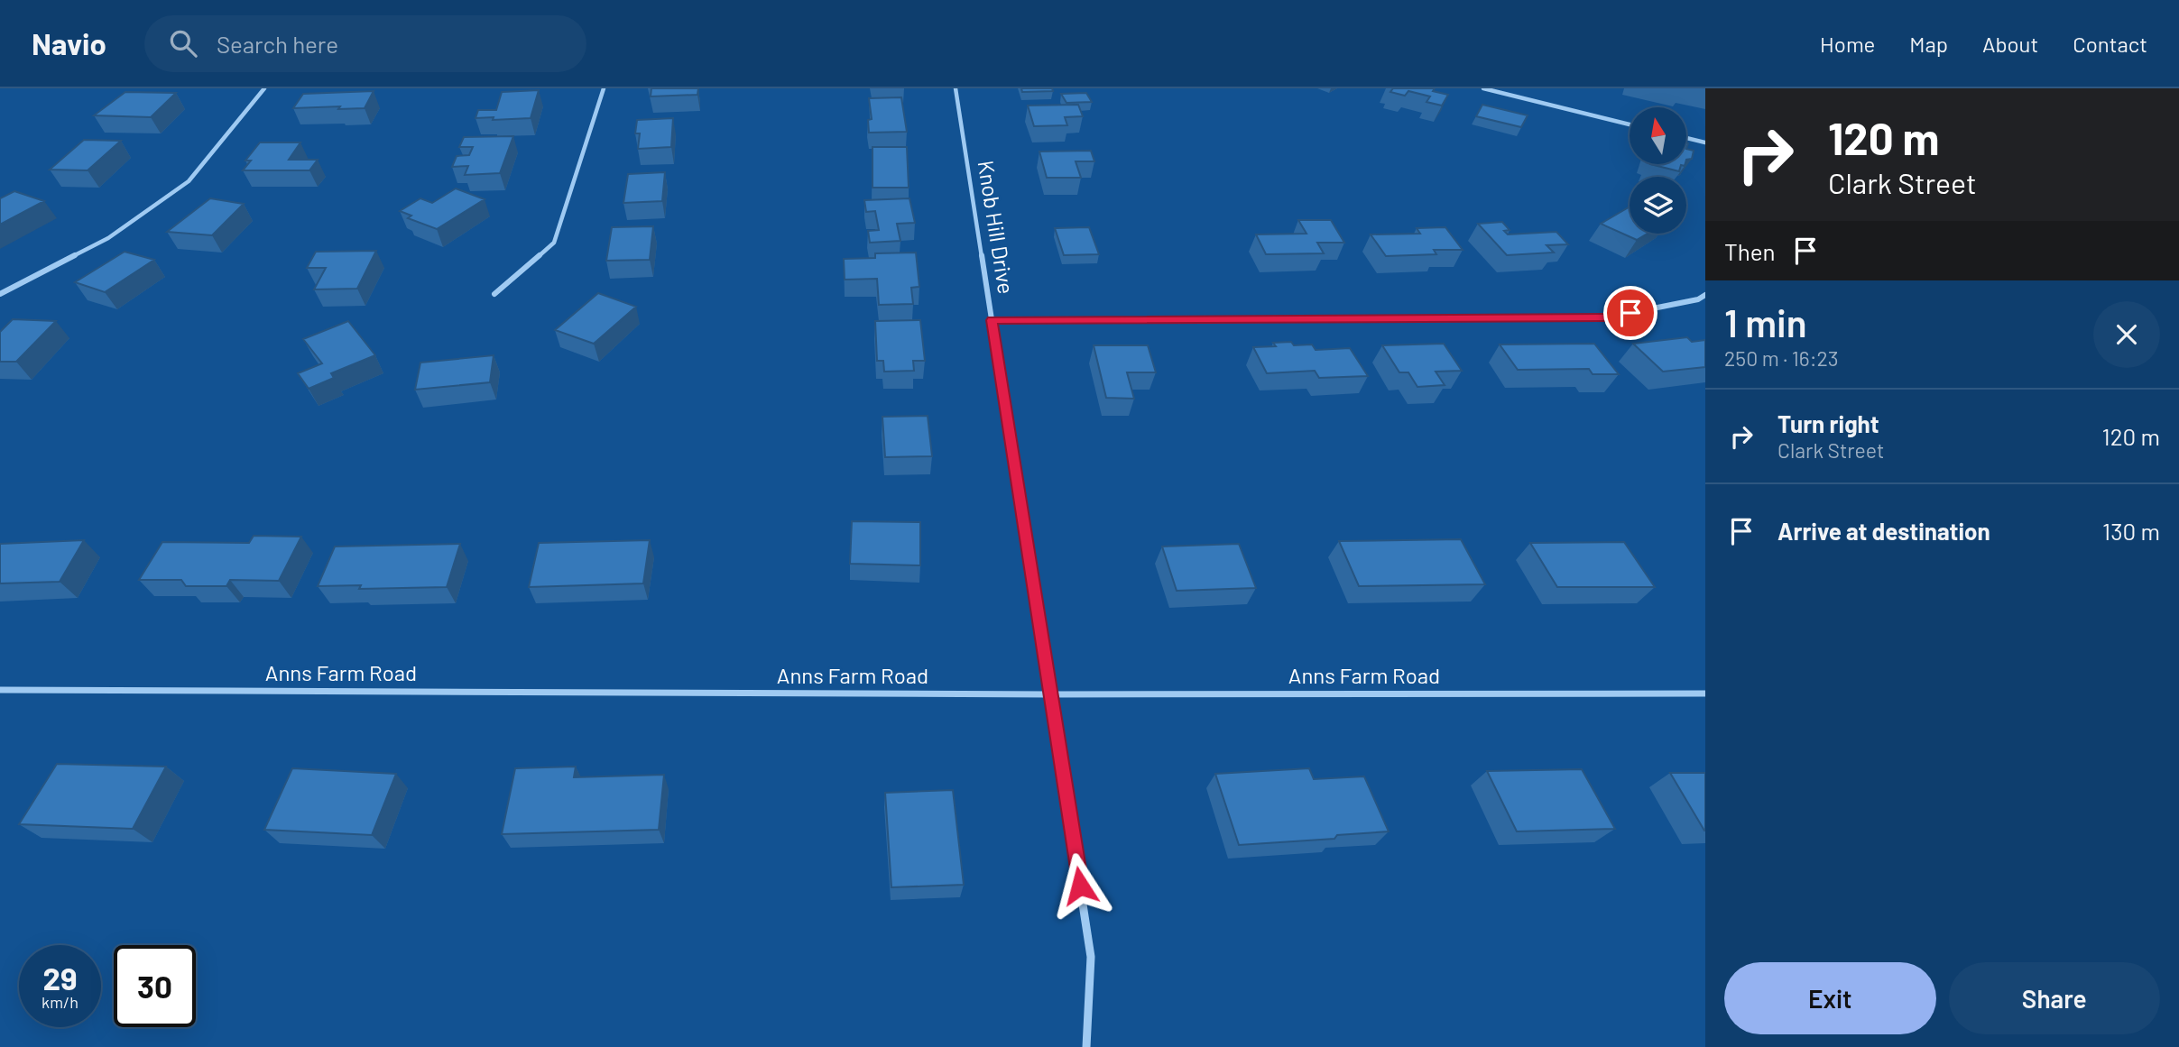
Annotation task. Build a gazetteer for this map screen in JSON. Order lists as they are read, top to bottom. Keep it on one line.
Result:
{"streets":{"street":["Knob Hill Drive","Anns Farm Road"]},"crossings":[["Knob Hill Drive","Anns Farm Road"]],"north":"top","page":{"header":"Navio","search":"Search here","nav":["Home","Map","About","Contact"],"turn":["120 m","Clark Street"],"then":"Then","heading":["1 min","250 m · 16:23"],"list":[{"name":"Turn right","note":"Clark Street","value":"120 m"},{"name":"Arrive at destination","value":"130 m"}],"speed":"29 km/h","limit":"30","buttons":["Exit","Share"]}}
